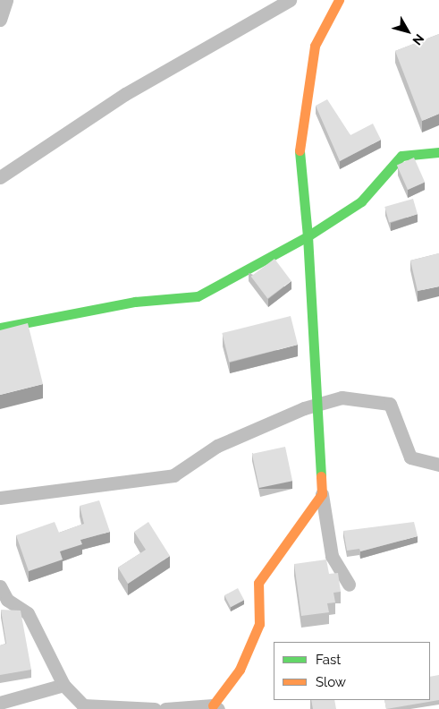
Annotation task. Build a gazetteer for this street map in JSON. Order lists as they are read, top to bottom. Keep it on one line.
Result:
{"legend":["Fast","Slow"],"north":"bottom right"}
